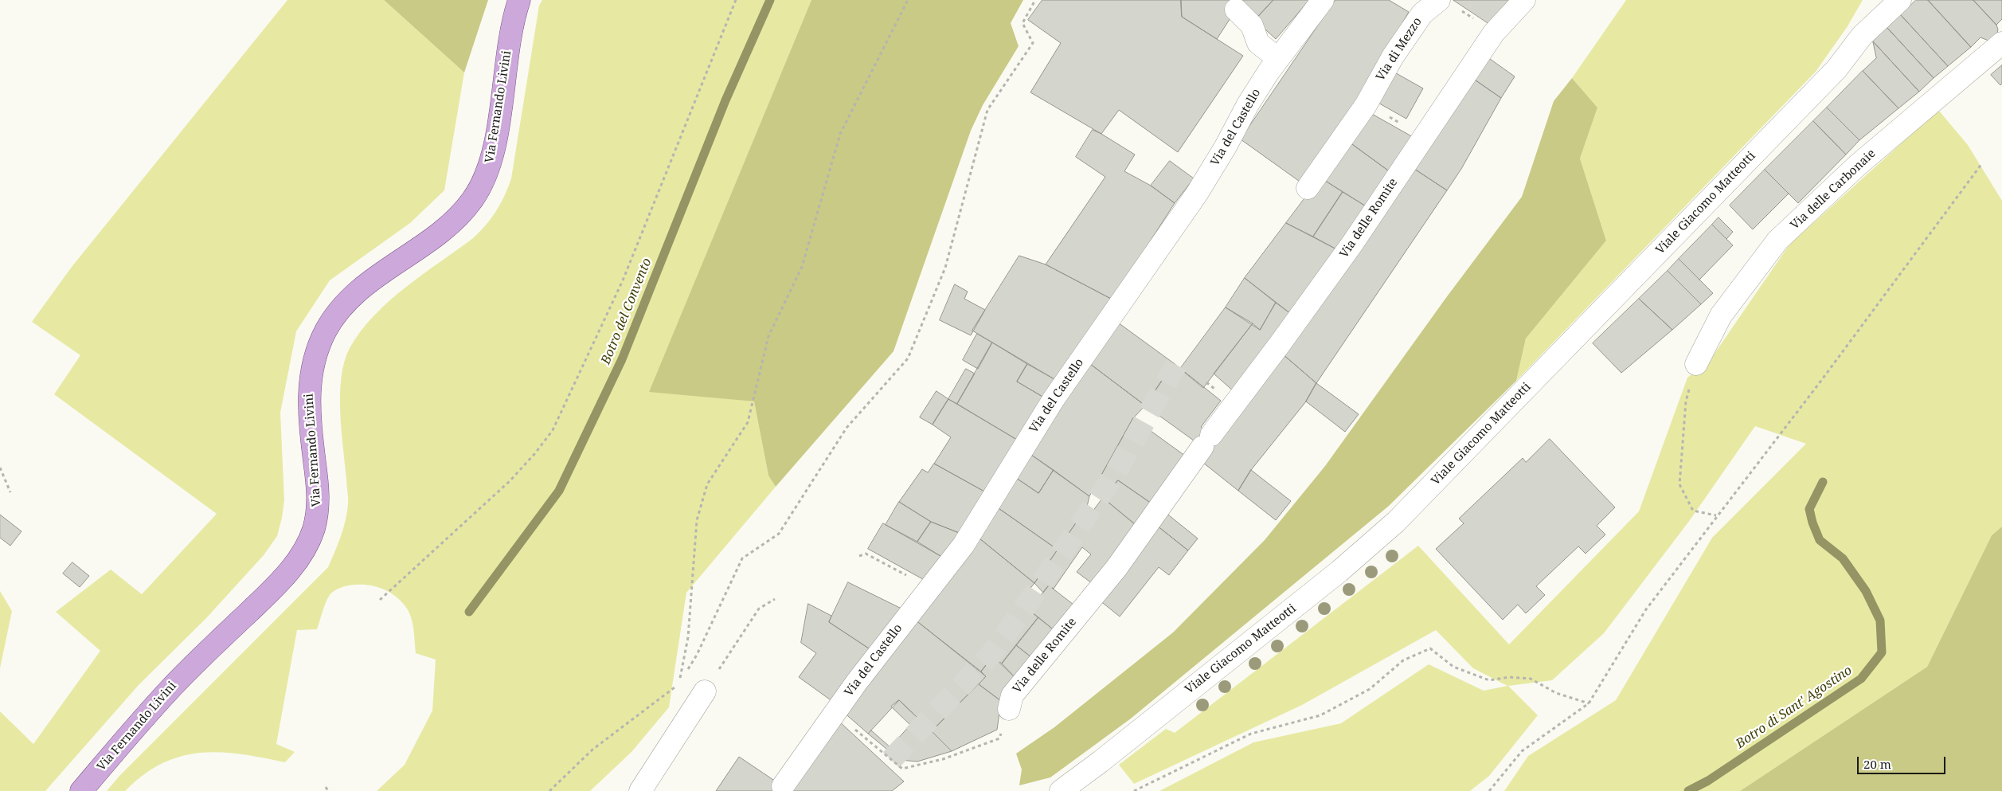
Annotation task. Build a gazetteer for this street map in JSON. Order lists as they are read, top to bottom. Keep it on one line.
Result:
{"streets":{"main road":["Via Fernando Livini"],"street":["Via di Mezzo","Via del Castello","Via delle Carbonaie","Viale Giacomo Matteotti","Via delle Romite"]},"crossings":[["Via del Castello","Via delle Romite"]],"water":["Botro del Convento","Botro di Sant' Agostino"],"scale_bar":"20 m"}
